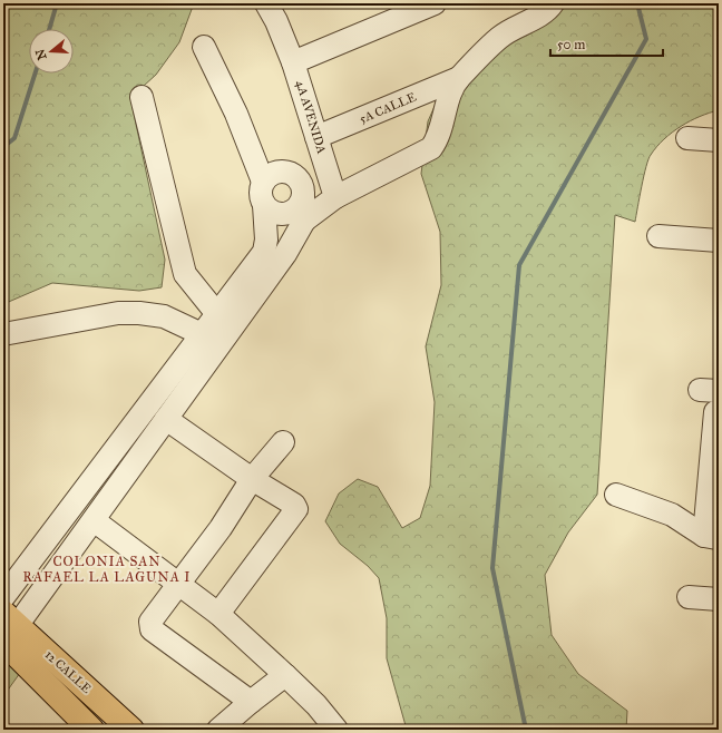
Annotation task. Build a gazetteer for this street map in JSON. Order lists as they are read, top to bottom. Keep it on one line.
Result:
{"streets":{"main road":["12 CALLE"],"street":["5A CALLE","4A AVENIDA"]},"crossings":[["5A CALLE","4A AVENIDA"]],"districts":["COLONIA SAN RAFAEL LA LAGUNA I"],"scale_bar":"50 m","north":"left"}
